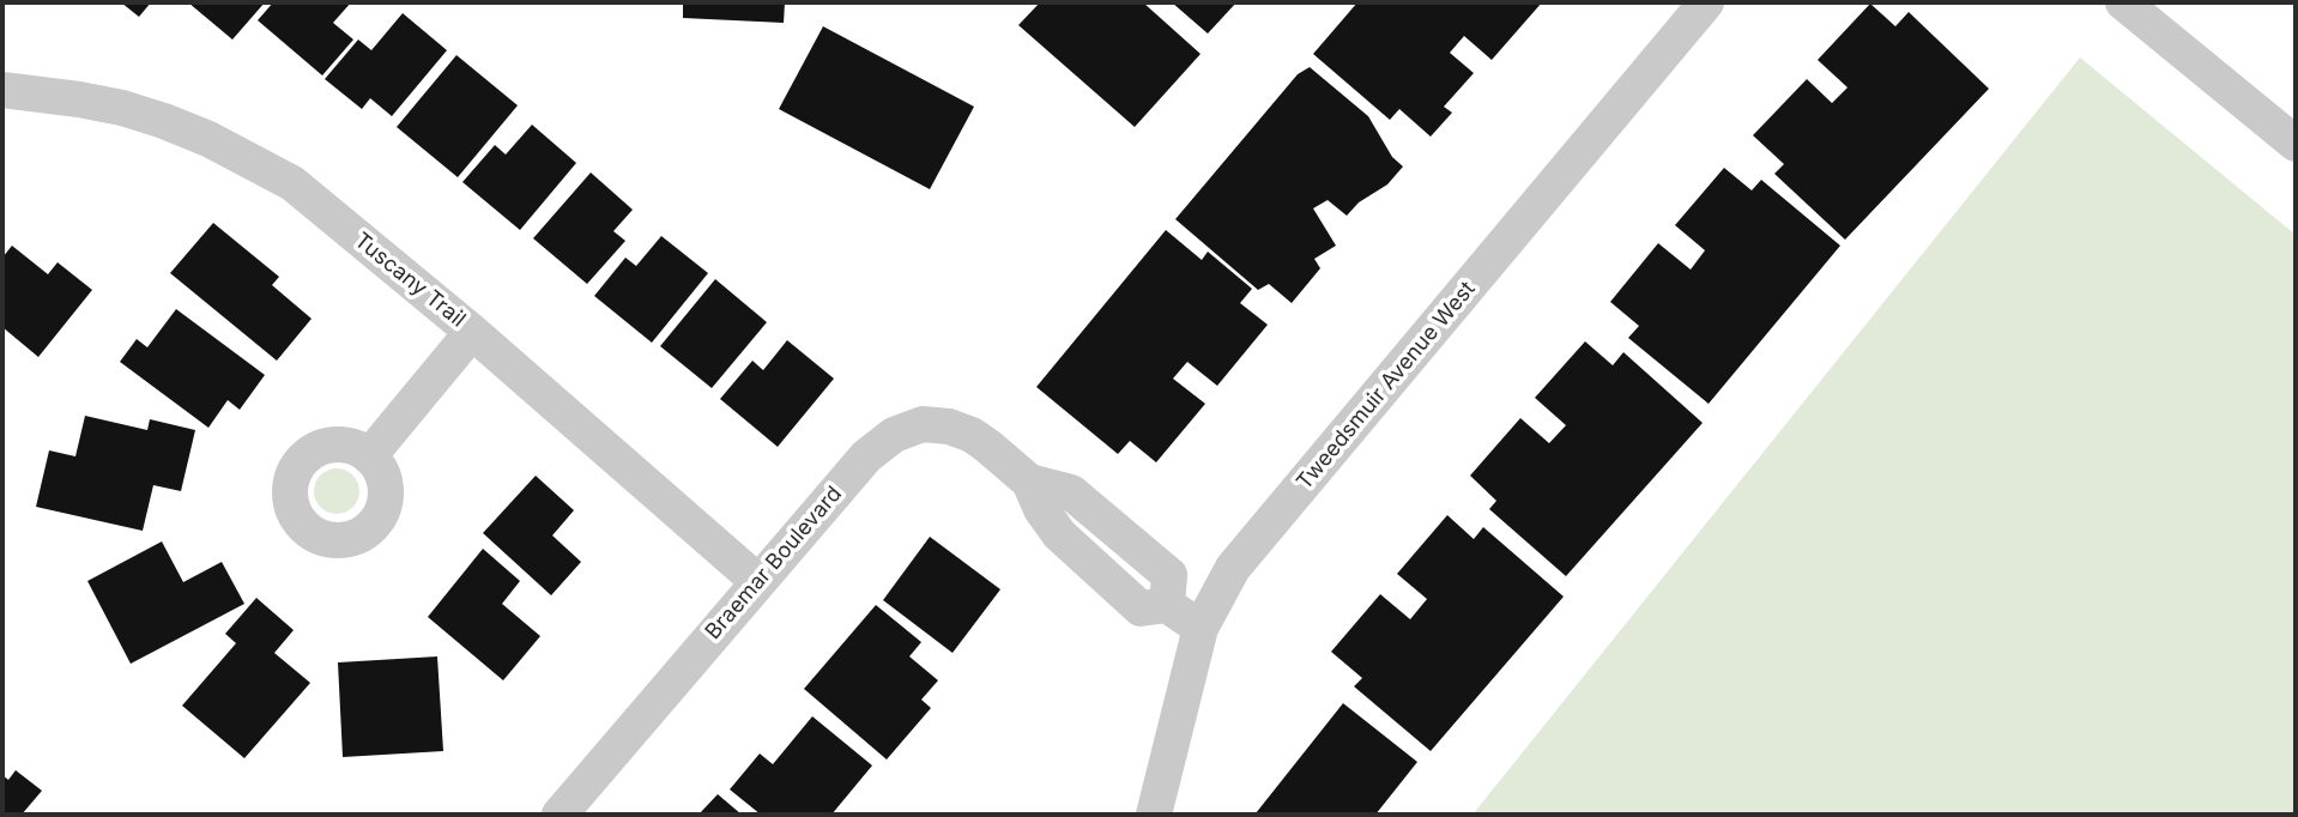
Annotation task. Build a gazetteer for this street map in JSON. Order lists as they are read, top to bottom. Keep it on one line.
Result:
{"streets":{"street":["Tuscany Trail","Tweedsmuir Avenue West","Braemar Boulevard"]},"crossings":[["Tuscany Trail","Braemar Boulevard"],["Tweedsmuir Avenue West","Braemar Boulevard"]]}
